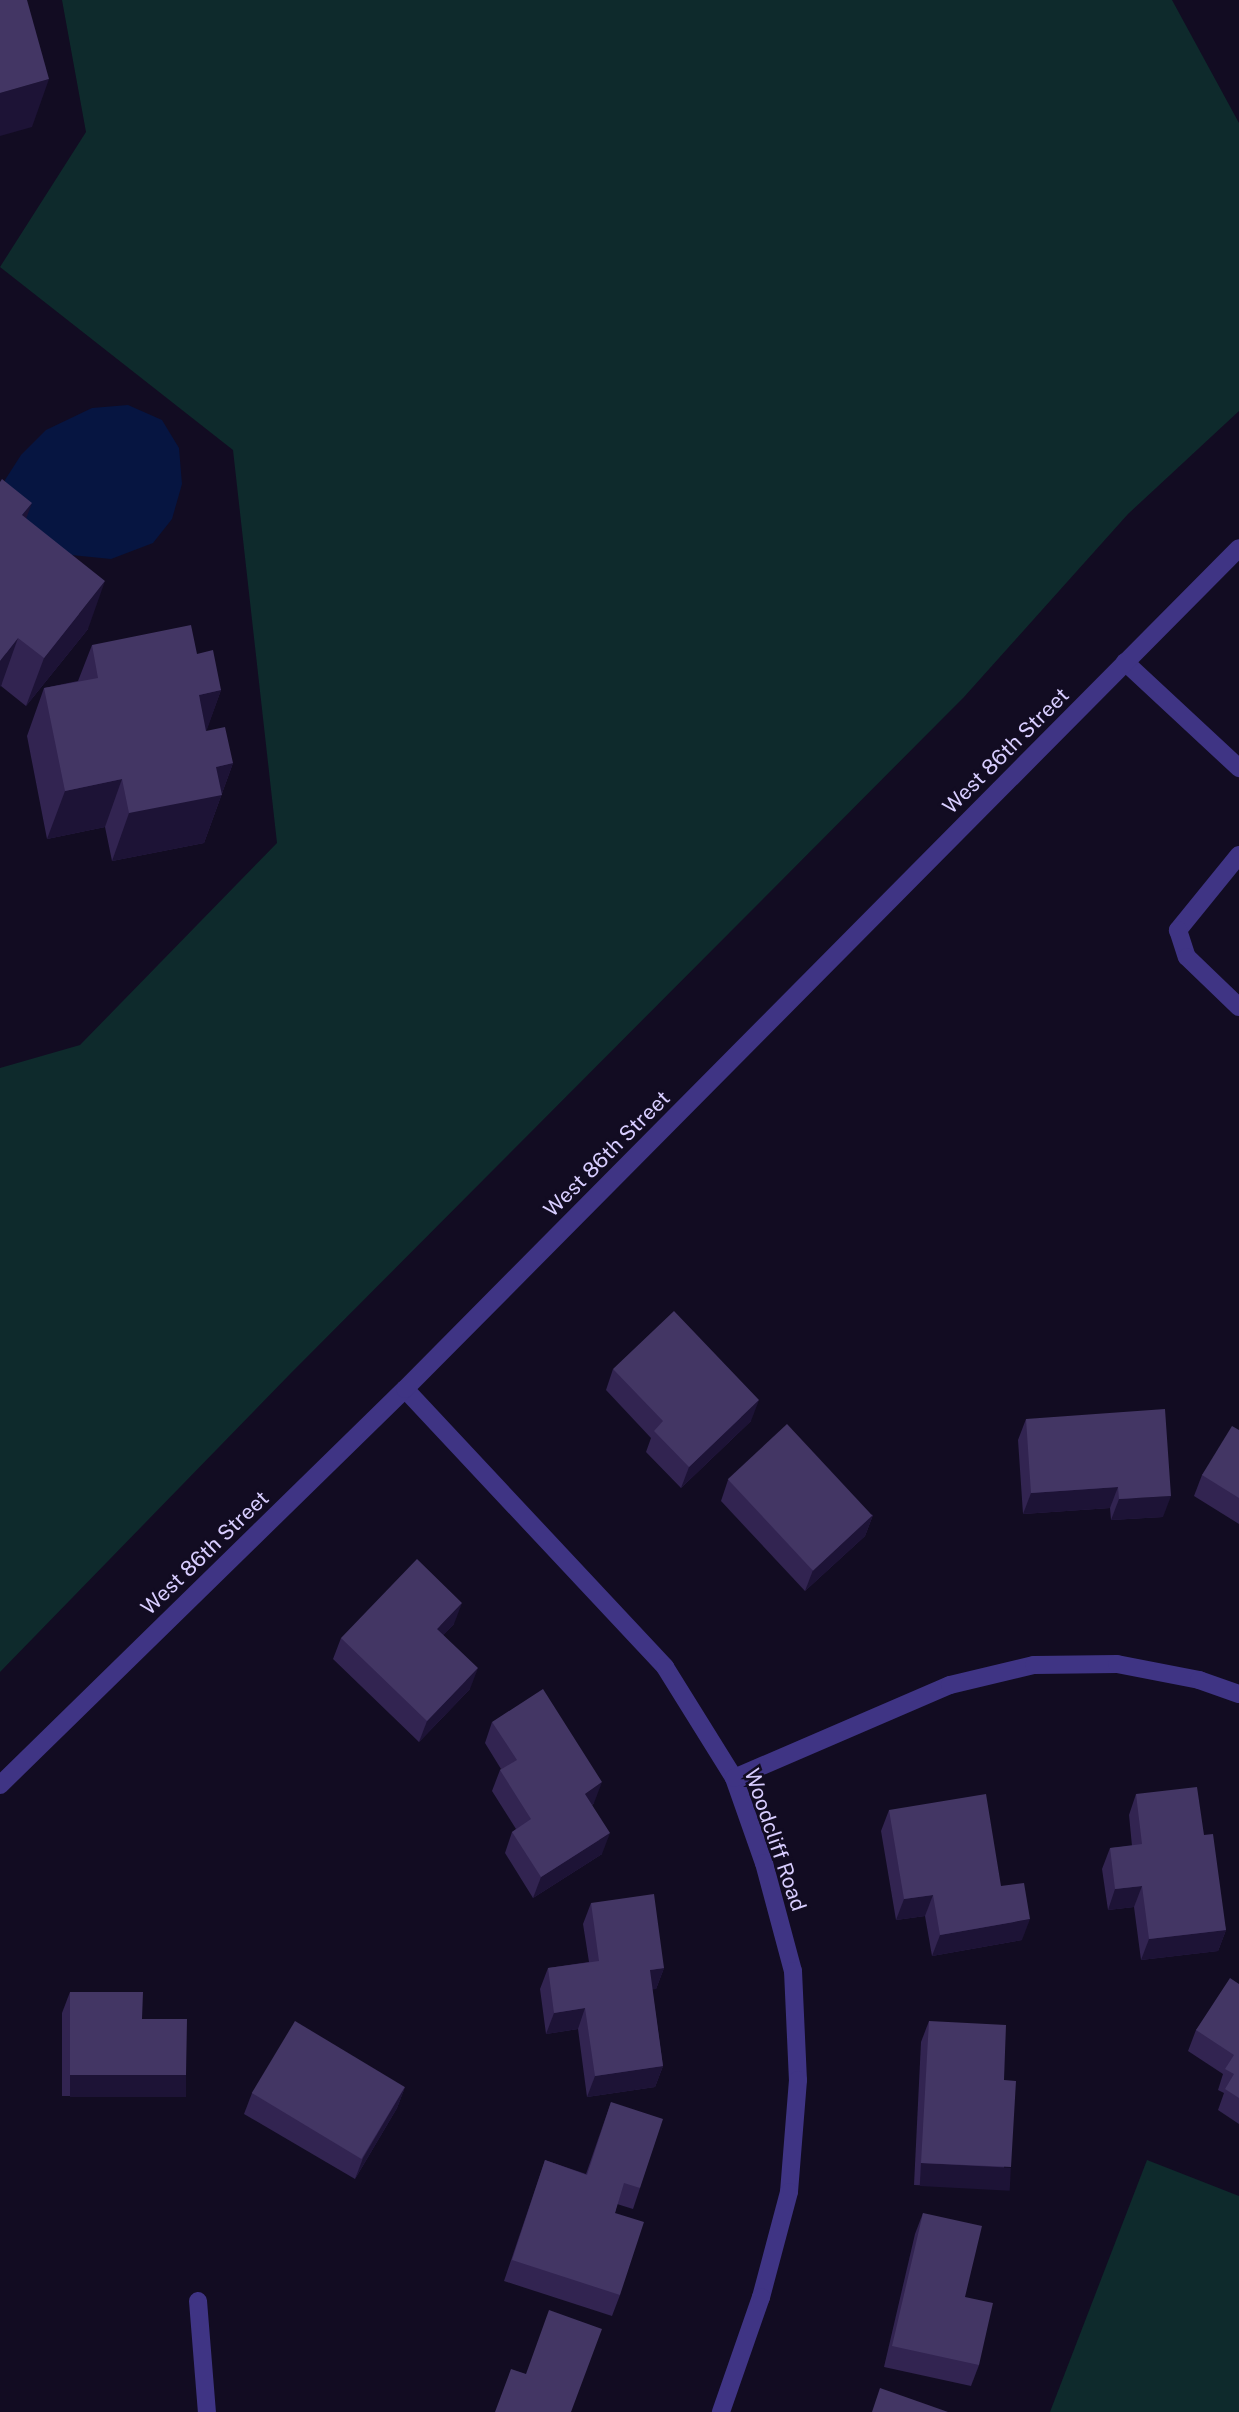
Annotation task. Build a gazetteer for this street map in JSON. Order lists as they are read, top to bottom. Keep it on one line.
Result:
{"streets":{"street":["West 86th Street","Woodcliff Road"]},"crossings":[["West 86th Street","Woodcliff Road"]]}
